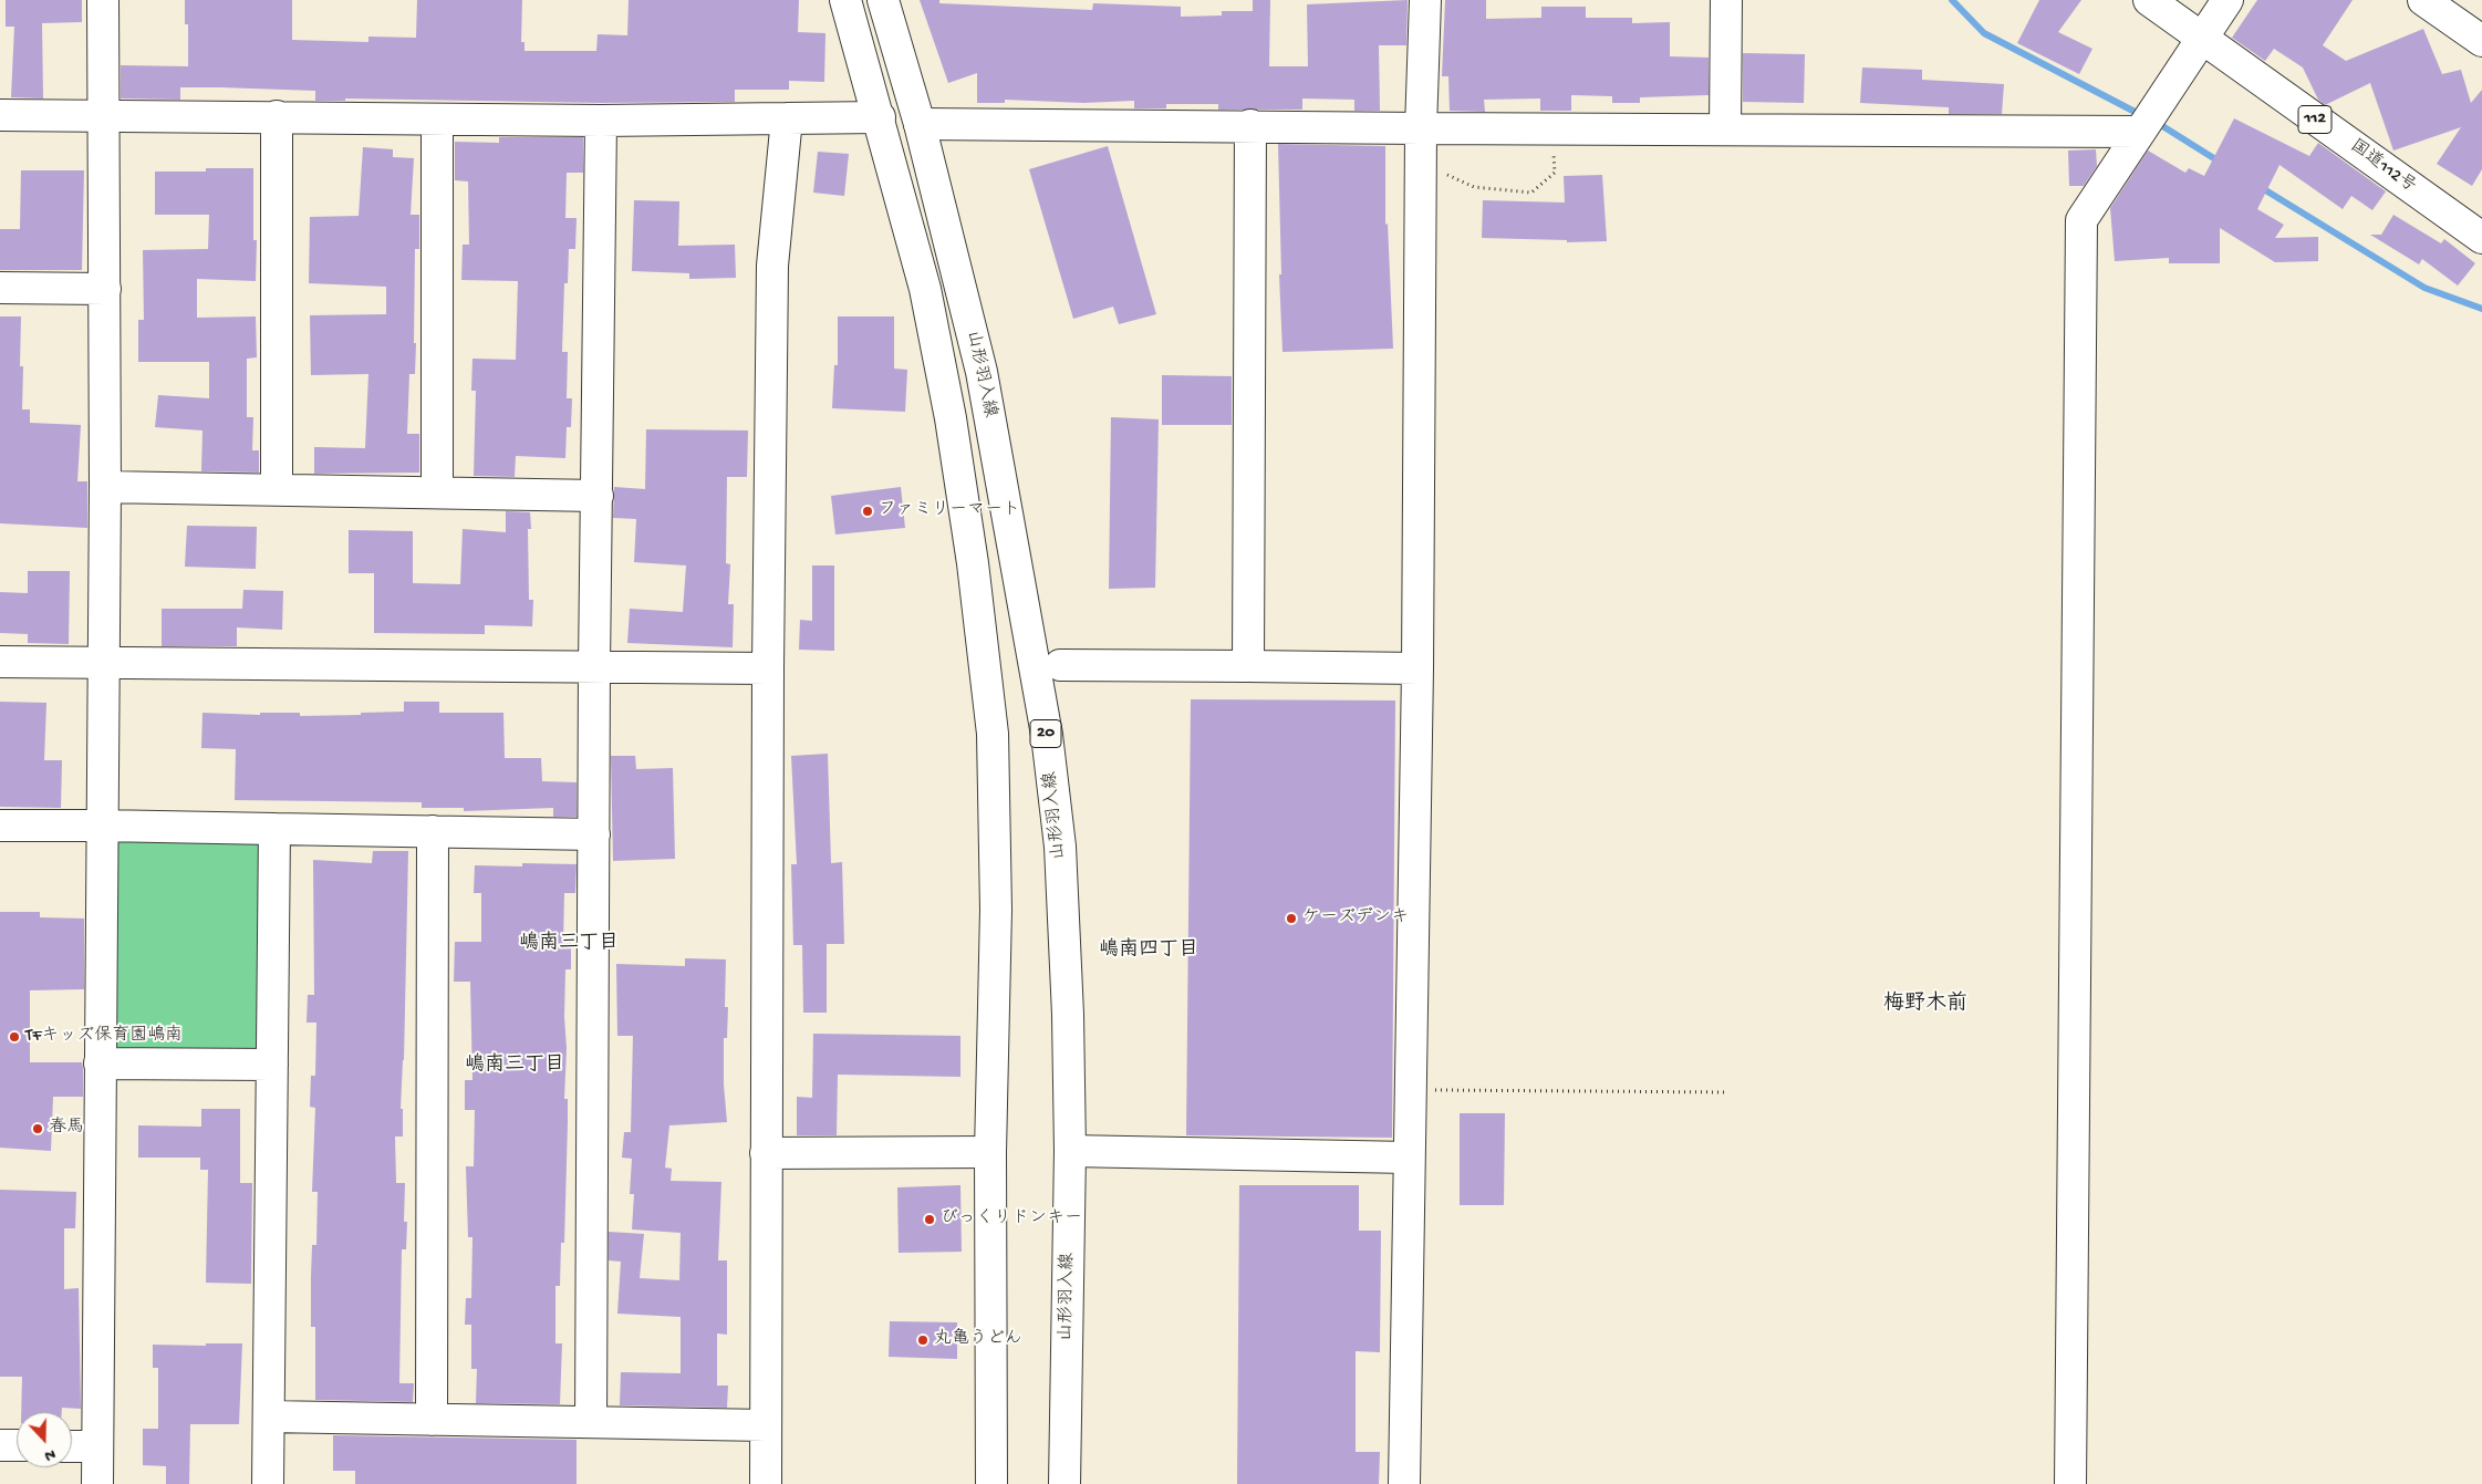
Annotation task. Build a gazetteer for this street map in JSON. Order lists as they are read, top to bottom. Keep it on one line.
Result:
{"streets":{"main road":["112","国道112号","山形羽入線","20"]},"districts":["嶋南三丁目","嶋南四丁目","梅野木前","嶋南三丁目"],"places":["ファミリーマート","ケーズデンキ","TFキッズ保育園嶋南","春馬","びっくりドンキー","丸亀うどん"],"north":"bottom"}
